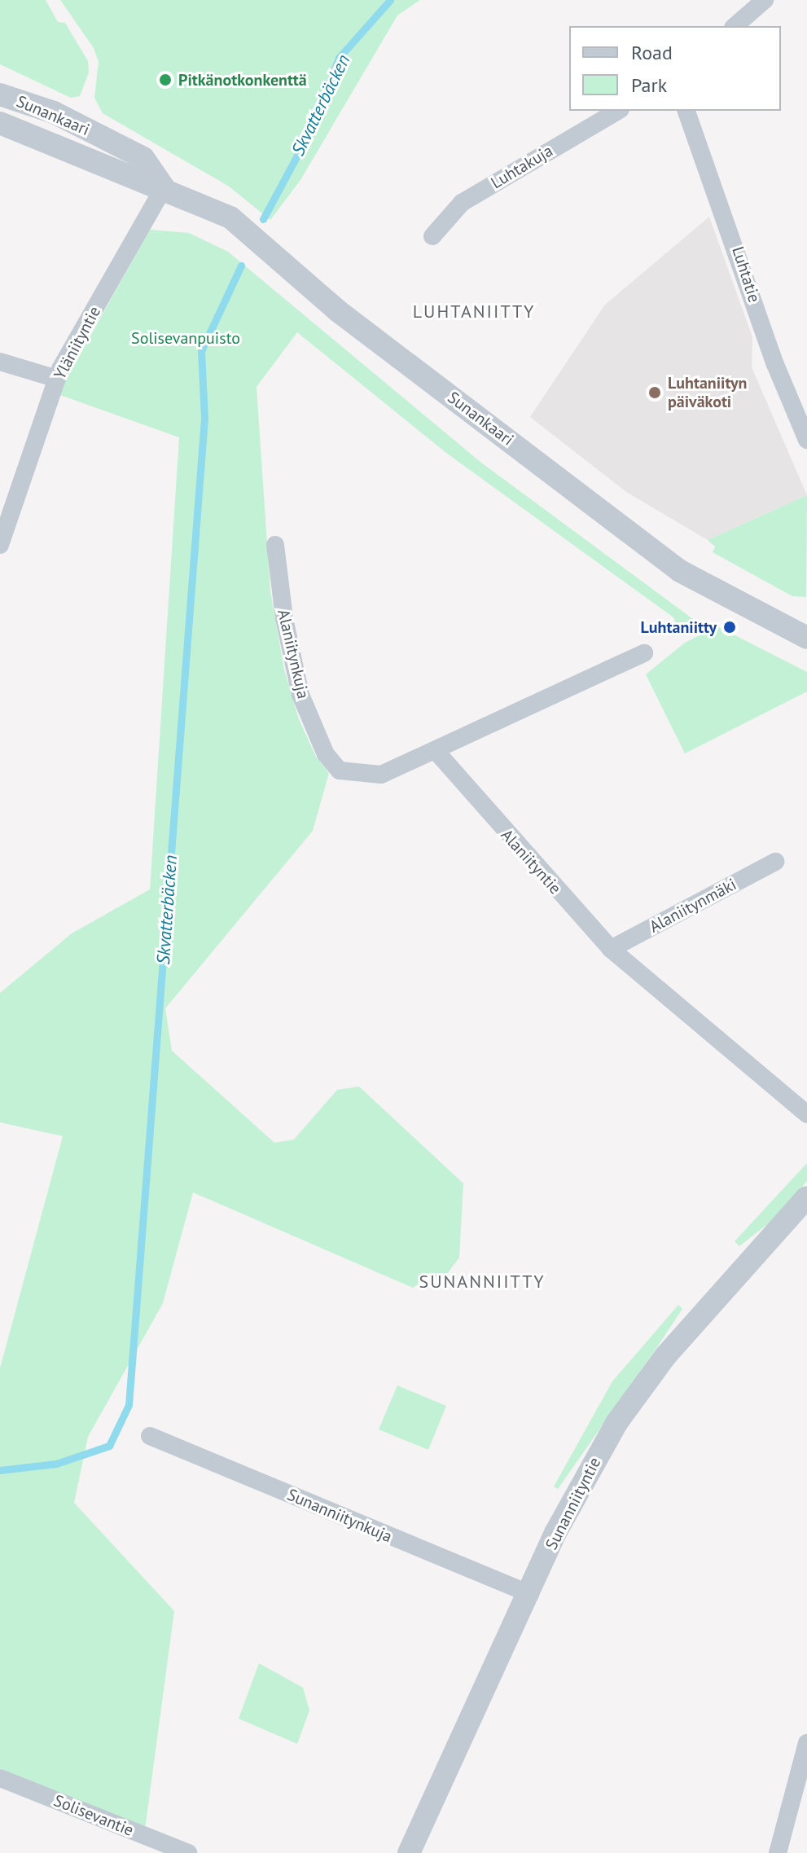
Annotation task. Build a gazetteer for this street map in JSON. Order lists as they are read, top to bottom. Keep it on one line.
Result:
{"streets":{"street":["Sunankaari","Luhtakuja","Luhtatie","Yläniityntie","Alaniitynkuja","Alaniityntie","Alaniitynmäki","Sunanniityntie","Sunanniitynkuja","Solisevantie"]},"crossings":[["Sunankaari","Yläniityntie"],["Alaniitynkuja","Alaniityntie"],["Alaniityntie","Alaniitynmäki"],["Sunanniityntie","Sunanniitynkuja"]],"districts":["LUHTANIITTY","SUNANNIITTY"],"water":["Skvatterbäcken"],"parks":["Solisevanpuisto"],"places":["Pitkänotkonkenttä","Luhtaniityn päiväkoti","Luhtaniitty"],"legend":["Road","Park"]}
